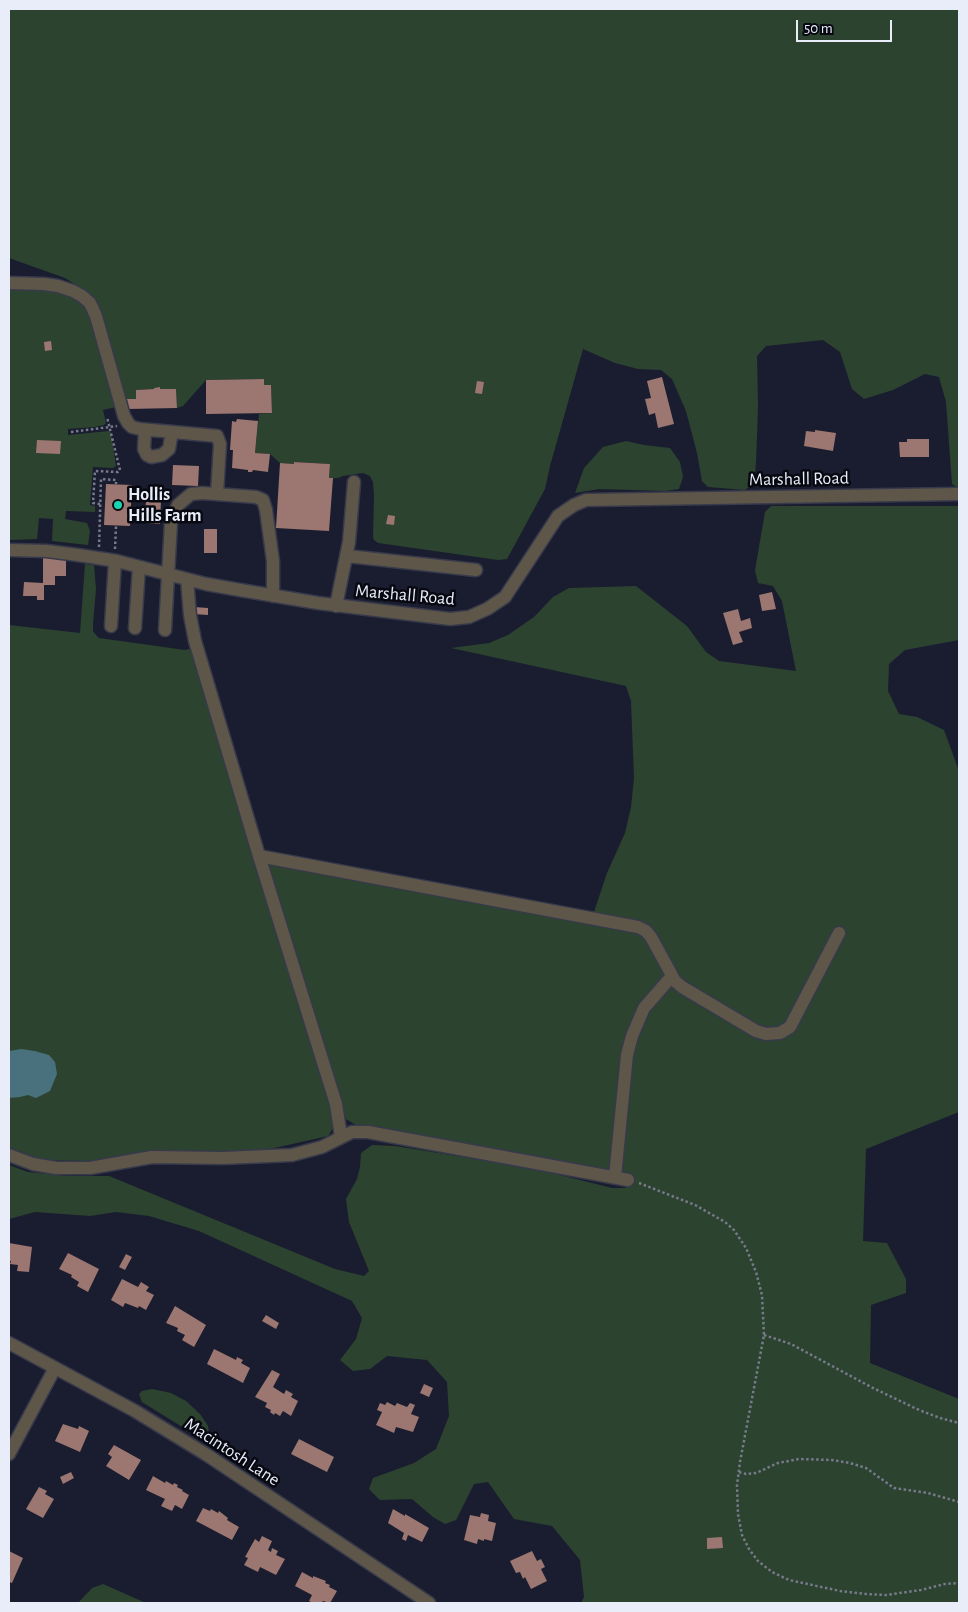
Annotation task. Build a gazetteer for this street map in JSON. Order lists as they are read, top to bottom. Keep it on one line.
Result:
{"streets":{"street":["Marshall Road","Macintosh Lane"]},"places":["Hollis Hills Farm"],"scale_bar":"50 m"}
